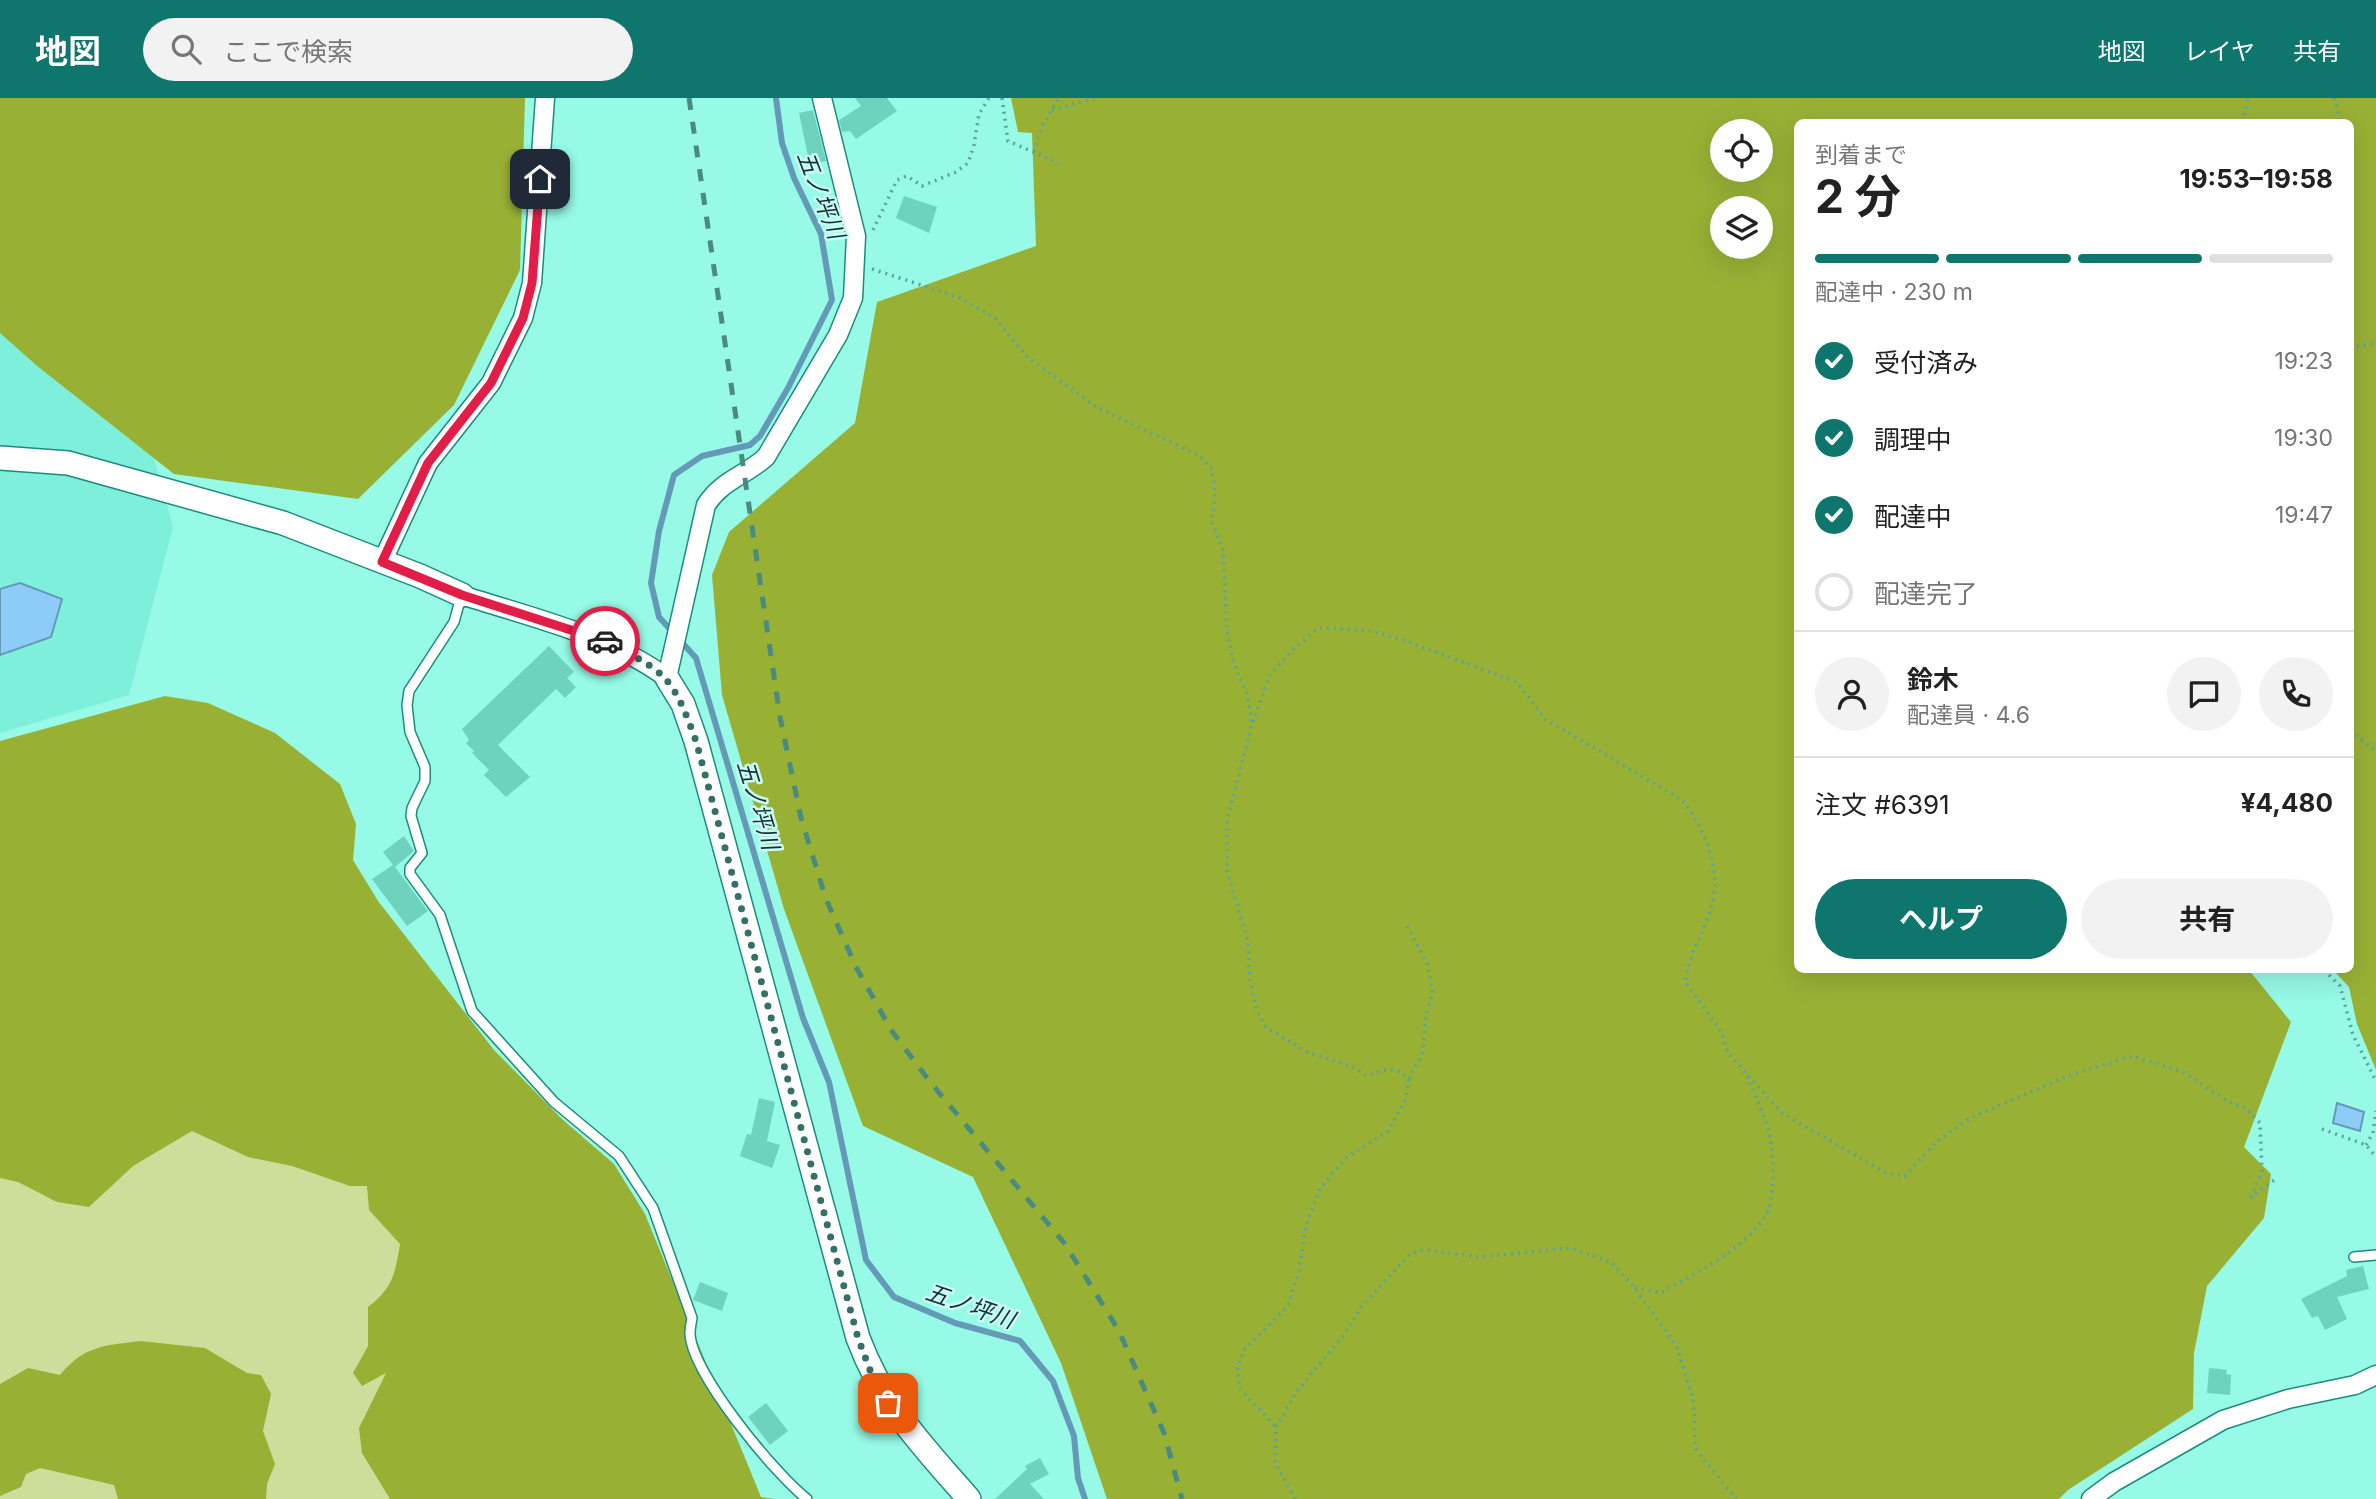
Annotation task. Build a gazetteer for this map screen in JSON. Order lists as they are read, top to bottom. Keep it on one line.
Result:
{"water":["五ノ坪川"],"page":{"header":"地図","search":"ここで検索","nav":["地図","レイヤ","共有"],"heading":["2 分","到着まで","19:53–19:58"],"panel":["鈴木","配達員 · 4.6","注文 #6391","¥4,480"],"bar":"配達中 · 230 m","list":[["受付済み","19:23"],["調理中","19:30"],["配達中","19:47"],"配達完了"],"buttons":["ヘルプ","共有"]}}
